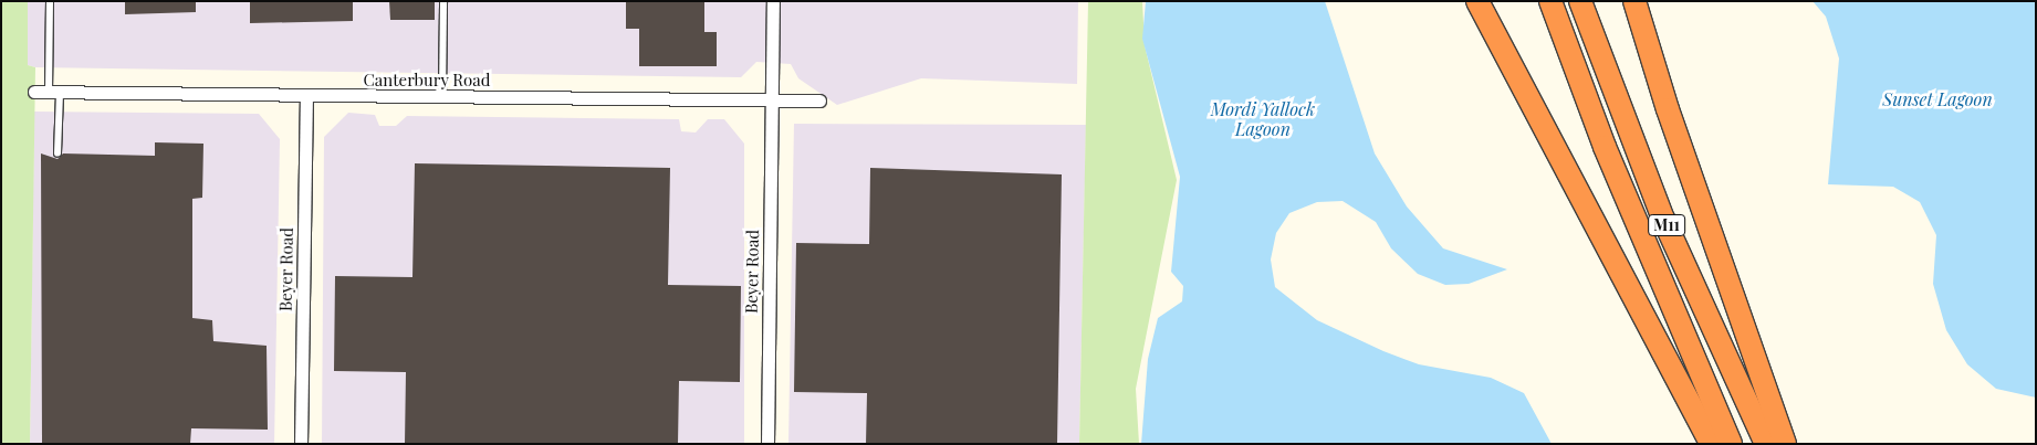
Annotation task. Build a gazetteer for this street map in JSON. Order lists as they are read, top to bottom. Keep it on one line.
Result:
{"streets":{"highway":["M11"],"street":["Canterbury Road","Beyer Road"]},"crossings":[["Canterbury Road","Beyer Road"]],"water":["Sunset Lagoon","Mordi Yallock Lagoon"]}
